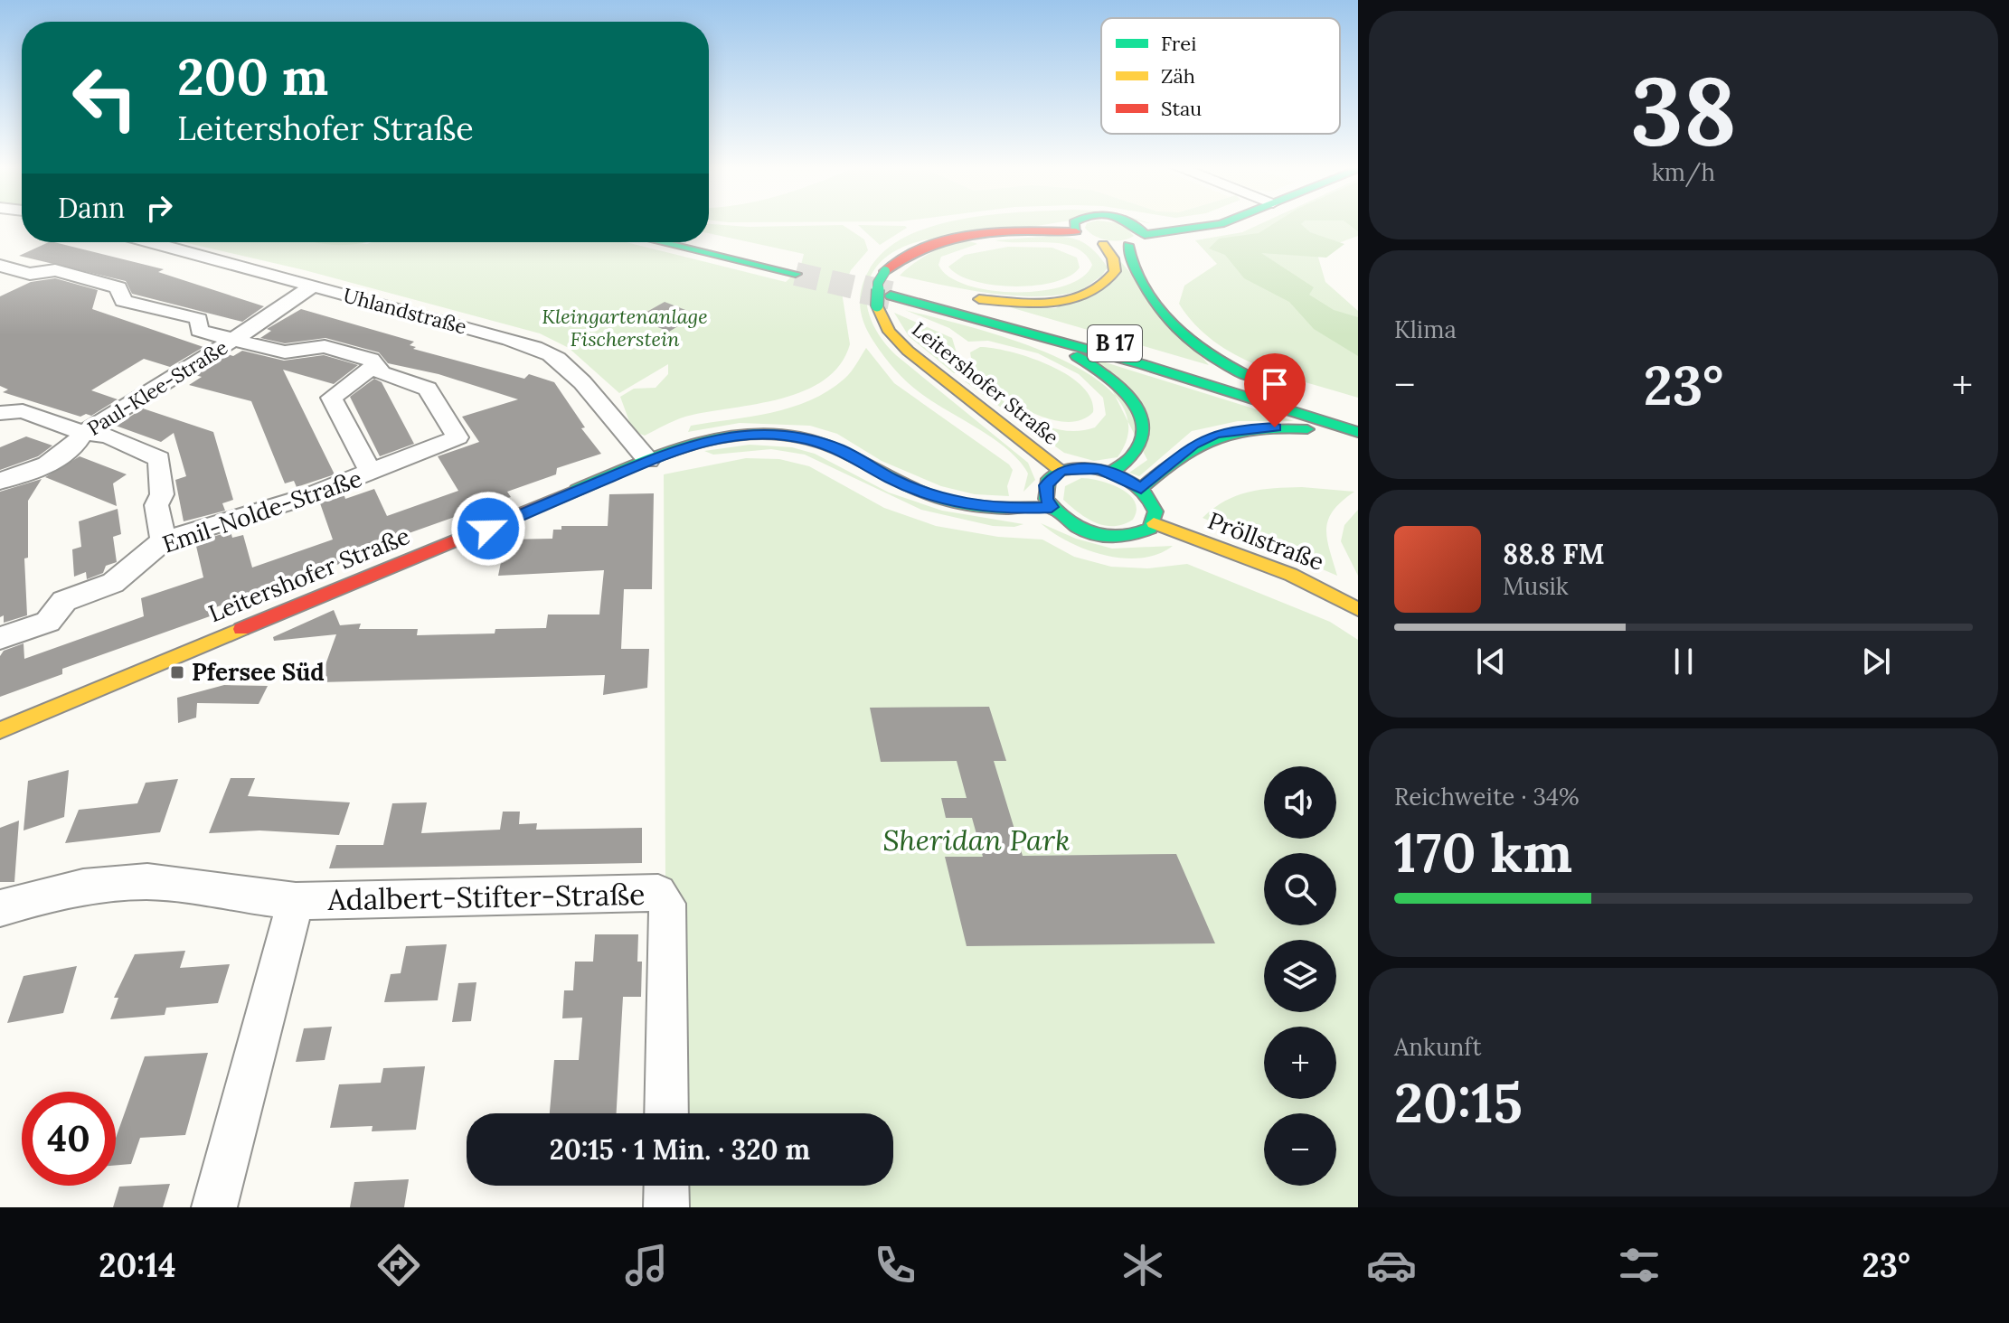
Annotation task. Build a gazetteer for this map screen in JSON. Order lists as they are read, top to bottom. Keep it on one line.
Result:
{"streets":{"main road":["B 17","Leitershofer Straße","Pröllstraße"],"street":["Uhlandstraße","Paul-Klee-Straße","Emil-Nolde-Straße","Adalbert-Stifter-Straße"]},"crossings":[["Uhlandstraße","Leitershofer Straße"],["Uhlandstraße","Paul-Klee-Straße"],["B 17","Leitershofer Straße"],["Leitershofer Straße","Pröllstraße"]],"parks":["Kleingartenanlage Fischerstein","Sheridan Park"],"places":{"transit":["Pfersee Süd"]},"legend":["Frei","Zäh","Stau"],"page":{"tile":[["38","km/h"],"Klima",["Reichweite · 34%","170 km"],["Ankunft","20:15"]],"turn":["200 m","Leitershofer Straße"],"then":"Dann","heat":["−","23°","+"],"song":["88.8 FM","Musik"],"map_buttons":["+","−"],"limit":"40","trip":"20:15 · 1 Min. · 320 m","tabs":["20:14","23°"]}}
